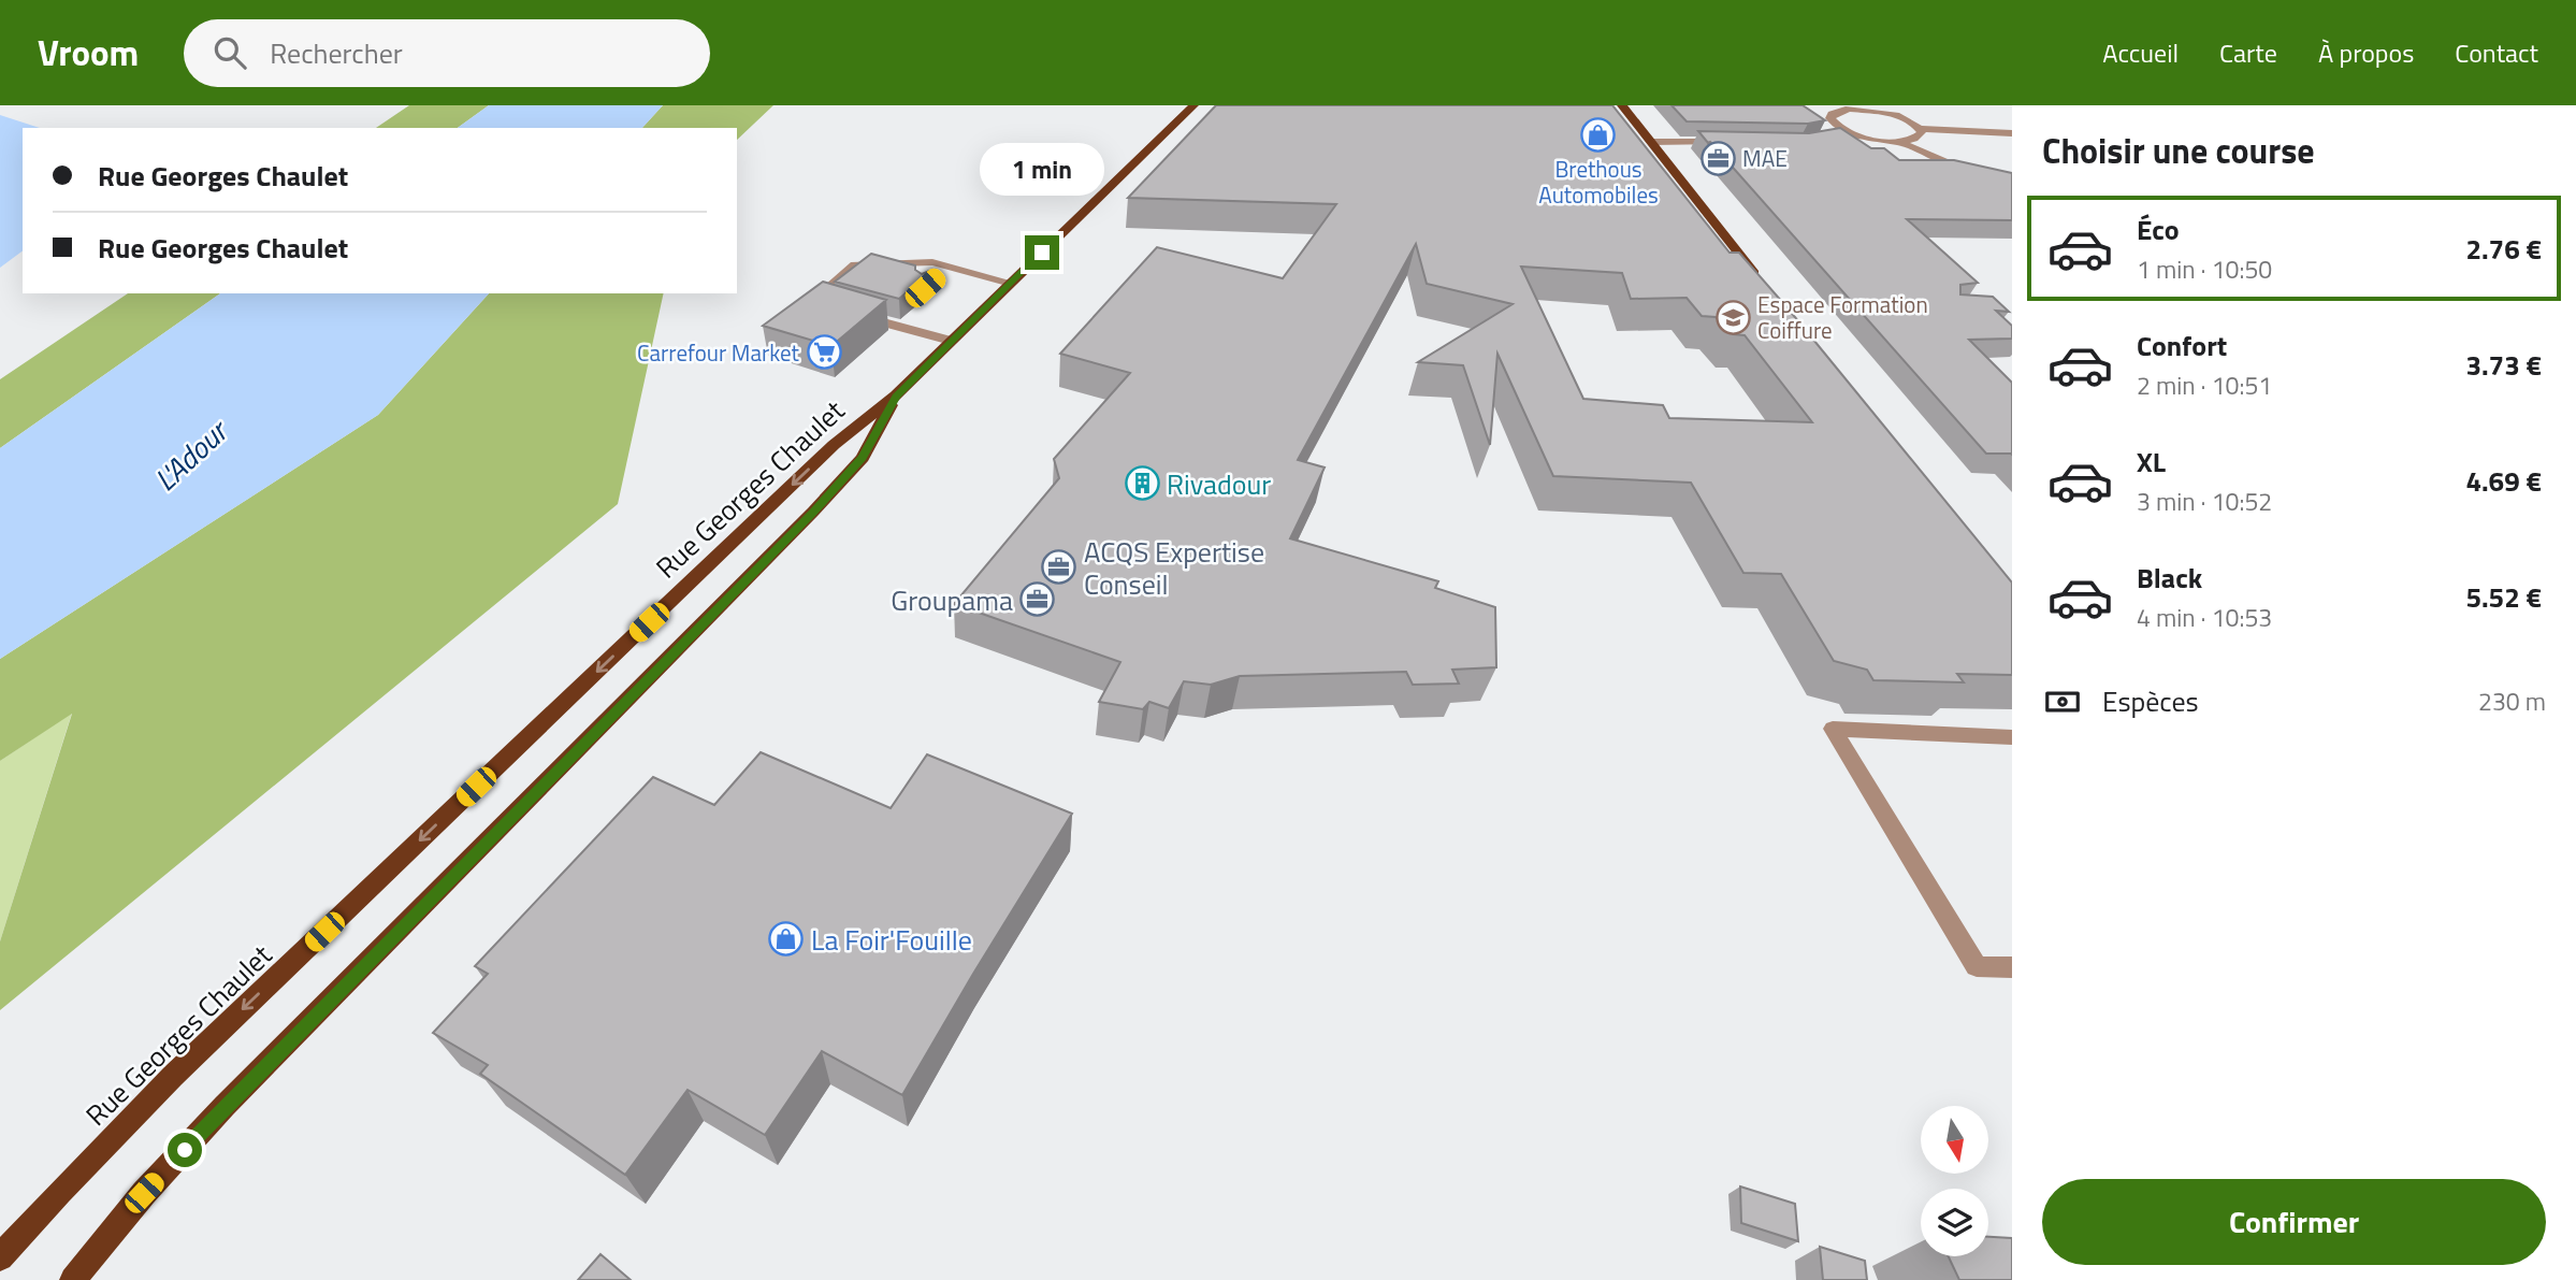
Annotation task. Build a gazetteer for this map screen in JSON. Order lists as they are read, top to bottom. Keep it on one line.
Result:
{"streets":{"main road":["Rue Georges Chaulet"]},"water":["L'Adour"],"places":{"shop":["Brethous Automobiles","La Foir'Fouille"],"office":["MAE","ACQS Expertise Conseil","Groupama"],"school or university":["Espace Formation Coiffure"],"supermarket":["Carrefour Market"],"building":["Rivadour"]},"north":"bottom","page":{"header":"Vroom","search":"Rechercher","nav":["Accueil","Carte","À propos","Contact"],"heading":"Choisir une course","banner":["Rue Georges Chaulet","Rue Georges Chaulet"],"bubble":"1 min","list":[{"name":"Éco","note":"1 min · 10:50","value":"2.76 €"},{"name":"Confort","note":"2 min · 10:51","value":"3.73 €"},{"name":"XL","note":"3 min · 10:52","value":"4.69 €"},{"name":"Black","note":"4 min · 10:53","value":"5.52 €"}],"pay":["Espèces","230 m"],"buttons":"Confirmer"}}
